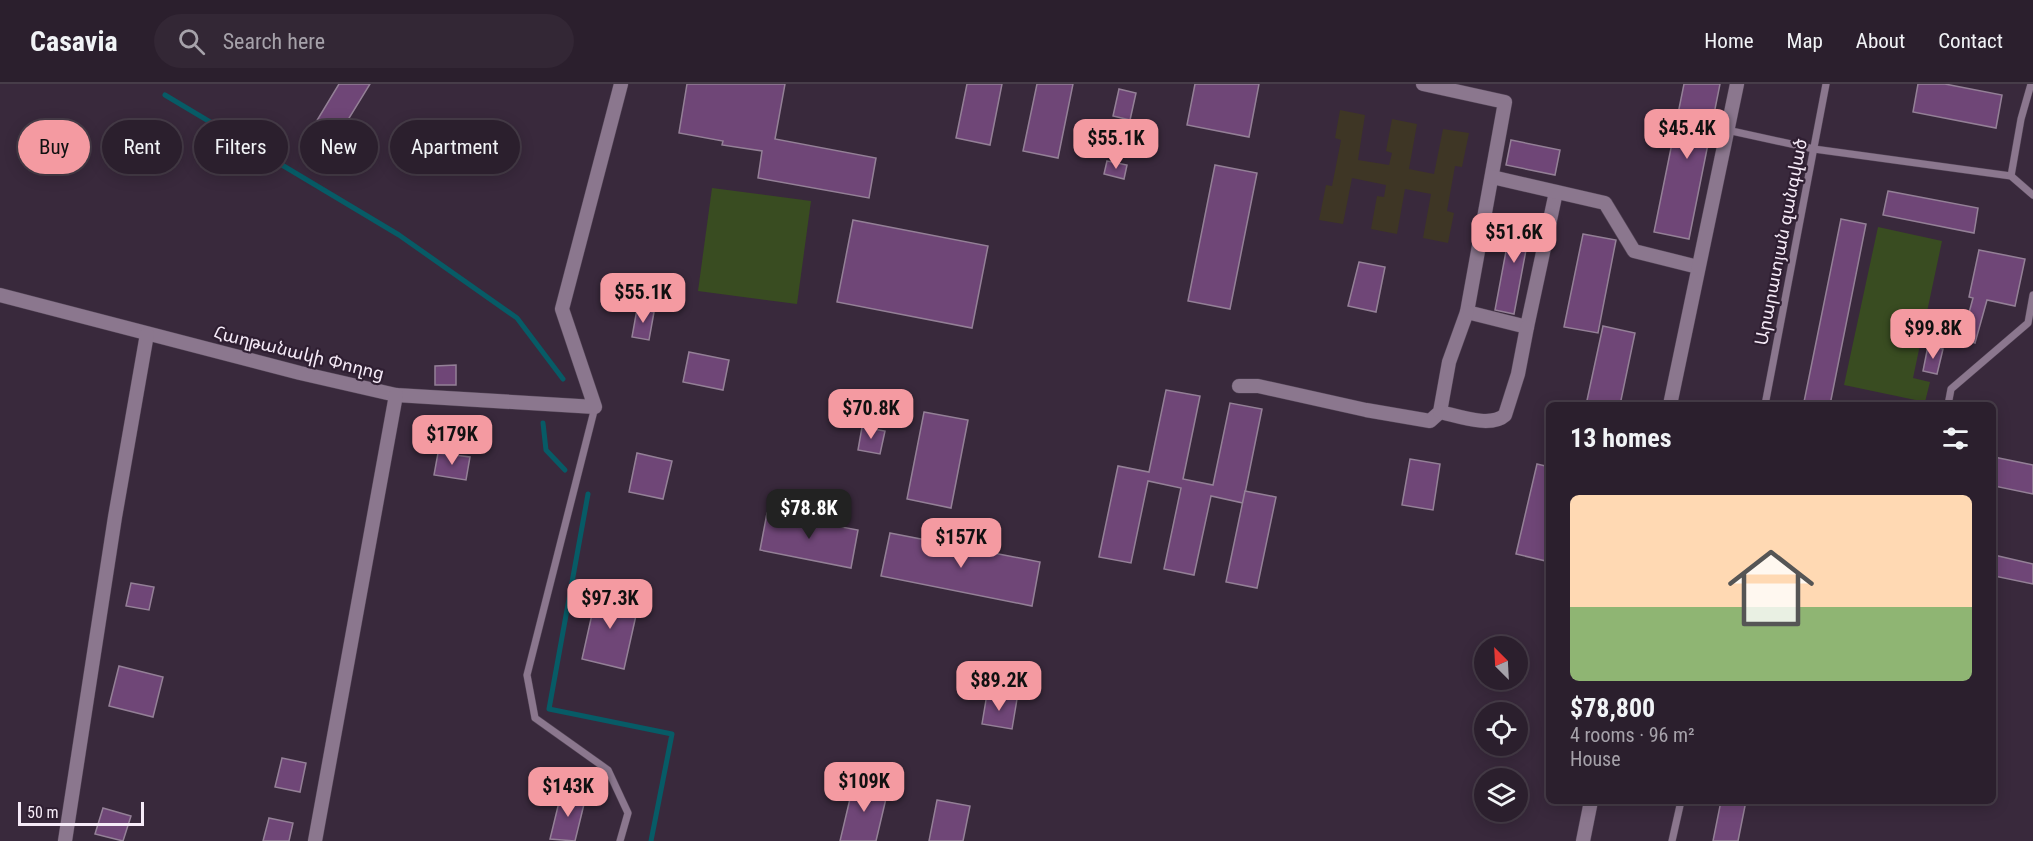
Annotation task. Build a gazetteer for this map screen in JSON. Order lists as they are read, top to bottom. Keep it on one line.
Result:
{"streets":{"street":["Հաղթանակի Փողոց"],"lane":["Արարատյան զանգված"]},"scale_bar":"50 m","north":"top left","page":{"header":"Casavia","search":"Search here","nav":["Home","Map","About","Contact"],"price":["$45.4K","$55.1K","$51.6K","$55.1K","$99.8K","$70.8K","$179K","$78.8K","$157K","$97.3K","$89.2K","$109K","$143K"],"chip":["Buy","Rent","Filters","New","Apartment"],"heading":"13 homes","list":[{"name":"$78,800","note":"4 rooms · 96 m² · House"}],"scale":"50 m"}}
